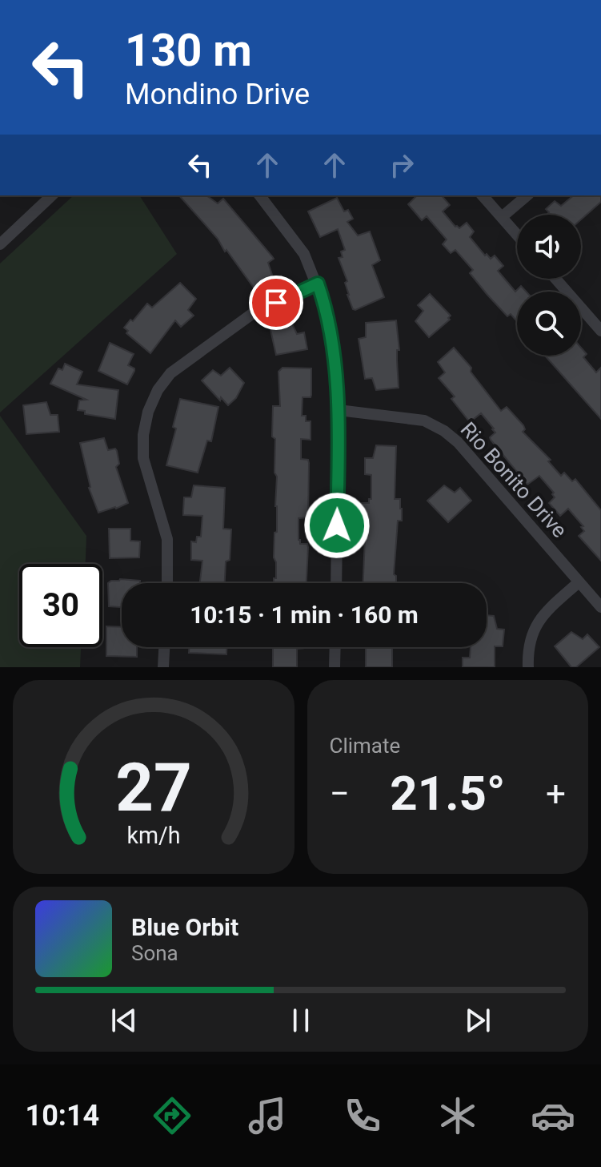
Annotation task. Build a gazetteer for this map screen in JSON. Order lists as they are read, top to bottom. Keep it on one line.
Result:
{"streets":{"street":["Rio Bonito Drive"]},"page":{"turn":["130 m","Mondino Drive"],"limit":"30","trip":"10:15 · 1 min · 160 m","tile":"Climate","heat":["−","21.5°","+"],"song":["Blue Orbit","Sona"],"tabs":"10:14","gauge":["27","km/h"]}}
